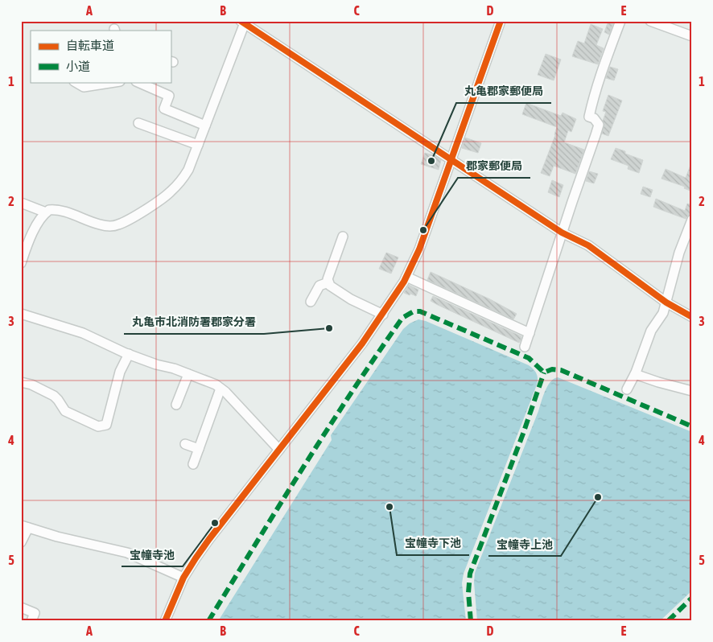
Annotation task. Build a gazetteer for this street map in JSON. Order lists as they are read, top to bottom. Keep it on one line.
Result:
{"places":["丸亀郡家郵便局","郡家郵便局","丸亀市北消防署郡家分署","宝幢寺上池","宝幢寺下池","宝幢寺池"],"legend":["自転車道","小道"],"grid":{"columns":["A","B","C","D","E"],"rows":["1","2","3","4","5"]}}
